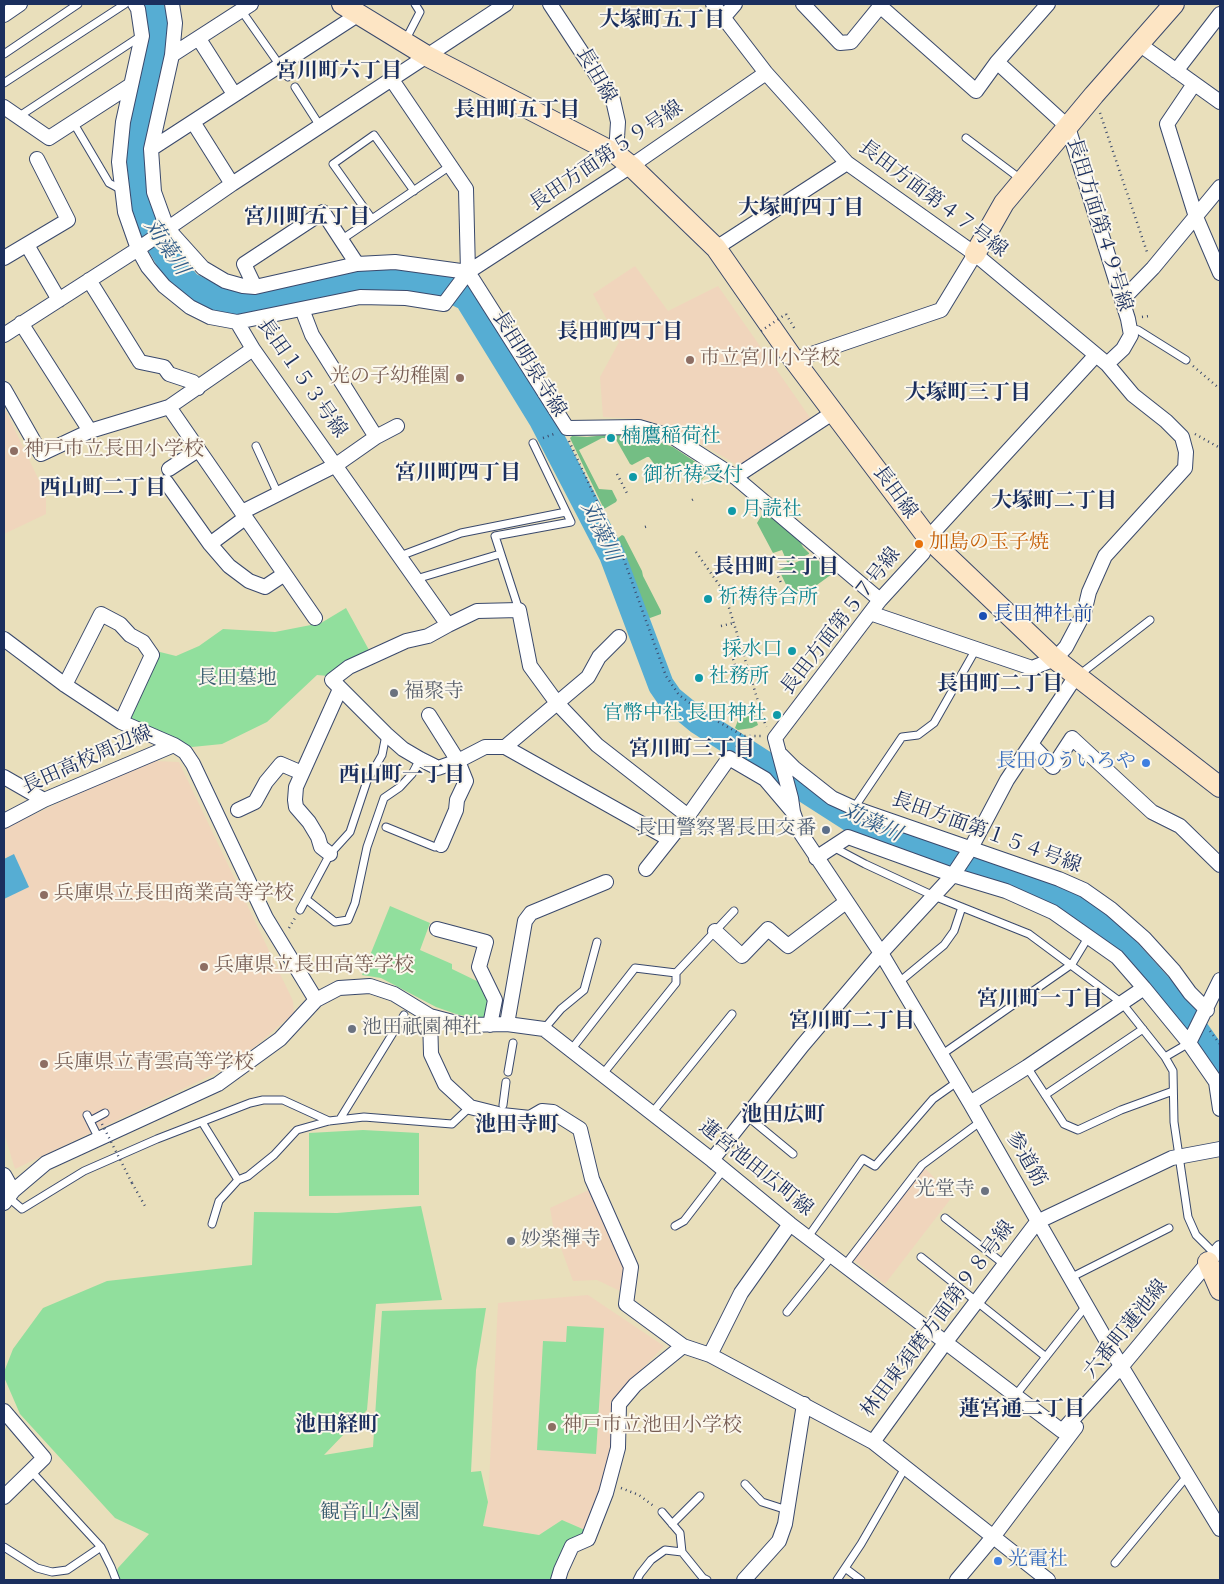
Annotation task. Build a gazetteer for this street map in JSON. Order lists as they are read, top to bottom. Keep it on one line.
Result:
{"streets":{"street":["長田線","長田方面第５９号線","長田方面第４７号線","長田方面第４９号線","長田明泉寺線","長田１５３号線","長田方面第５７号線","長田高校周辺線","長田方面第１５４号線","参道筋","蓮宮池田広町線","林田東須磨方面第９８号線","六番町蓮池線"]},"crossings":[["長田線","長田方面第５９号線"],["長田線","長田方面第４７号線"],["長田線","長田方面第５７号線"],["長田方面第５９号線","長田方面第４７号線"],["長田方面第５９号線","長田明泉寺線"],["長田方面第４７号線","長田方面第４９号線"],["長田方面第４７号線","長田方面第５７号線"],["長田方面第４９号線","長田方面第５７号線"],["長田明泉寺線","長田方面第５７号線"],["参道筋","蓮宮池田広町線"],["参道筋","林田東須磨方面第９８号線"],["参道筋","六番町蓮池線"],["蓮宮池田広町線","林田東須磨方面第９８号線"],["蓮宮池田広町線","六番町蓮池線"]],"districts":["大塚町五丁目","宮川町六丁目","長田町五丁目","大塚町四丁目","宮川町五丁目","長田町四丁目","大塚町三丁目","宮川町四丁目","西山町二丁目","大塚町二丁目","長田町三丁目","長田町二丁目","宮川町三丁目","西山町一丁目","宮川町一丁目","宮川町二丁目","池田広町","池田寺町","蓮宮通二丁目","池田経町"],"water":["苅藻川"],"parks":["長田墓地","観音山公園"],"places":["市立宮川小学校","光の子幼稚園","楠鷹稲荷社","神戸市立長田小学校","御祈祷受付","月読社","加島の玉子焼","祈祷待合所","長田神社前","採水口","社務所","福聚寺","官幣中社 長田神社","長田のういろや","長田警察署長田交番","兵庫県立長田商業高等学校","兵庫県立長田高等学校","池田祇園神社","兵庫県立青雲高等学校","光堂寺","妙楽禅寺","神戸市立池田小学校","光電社"]}
